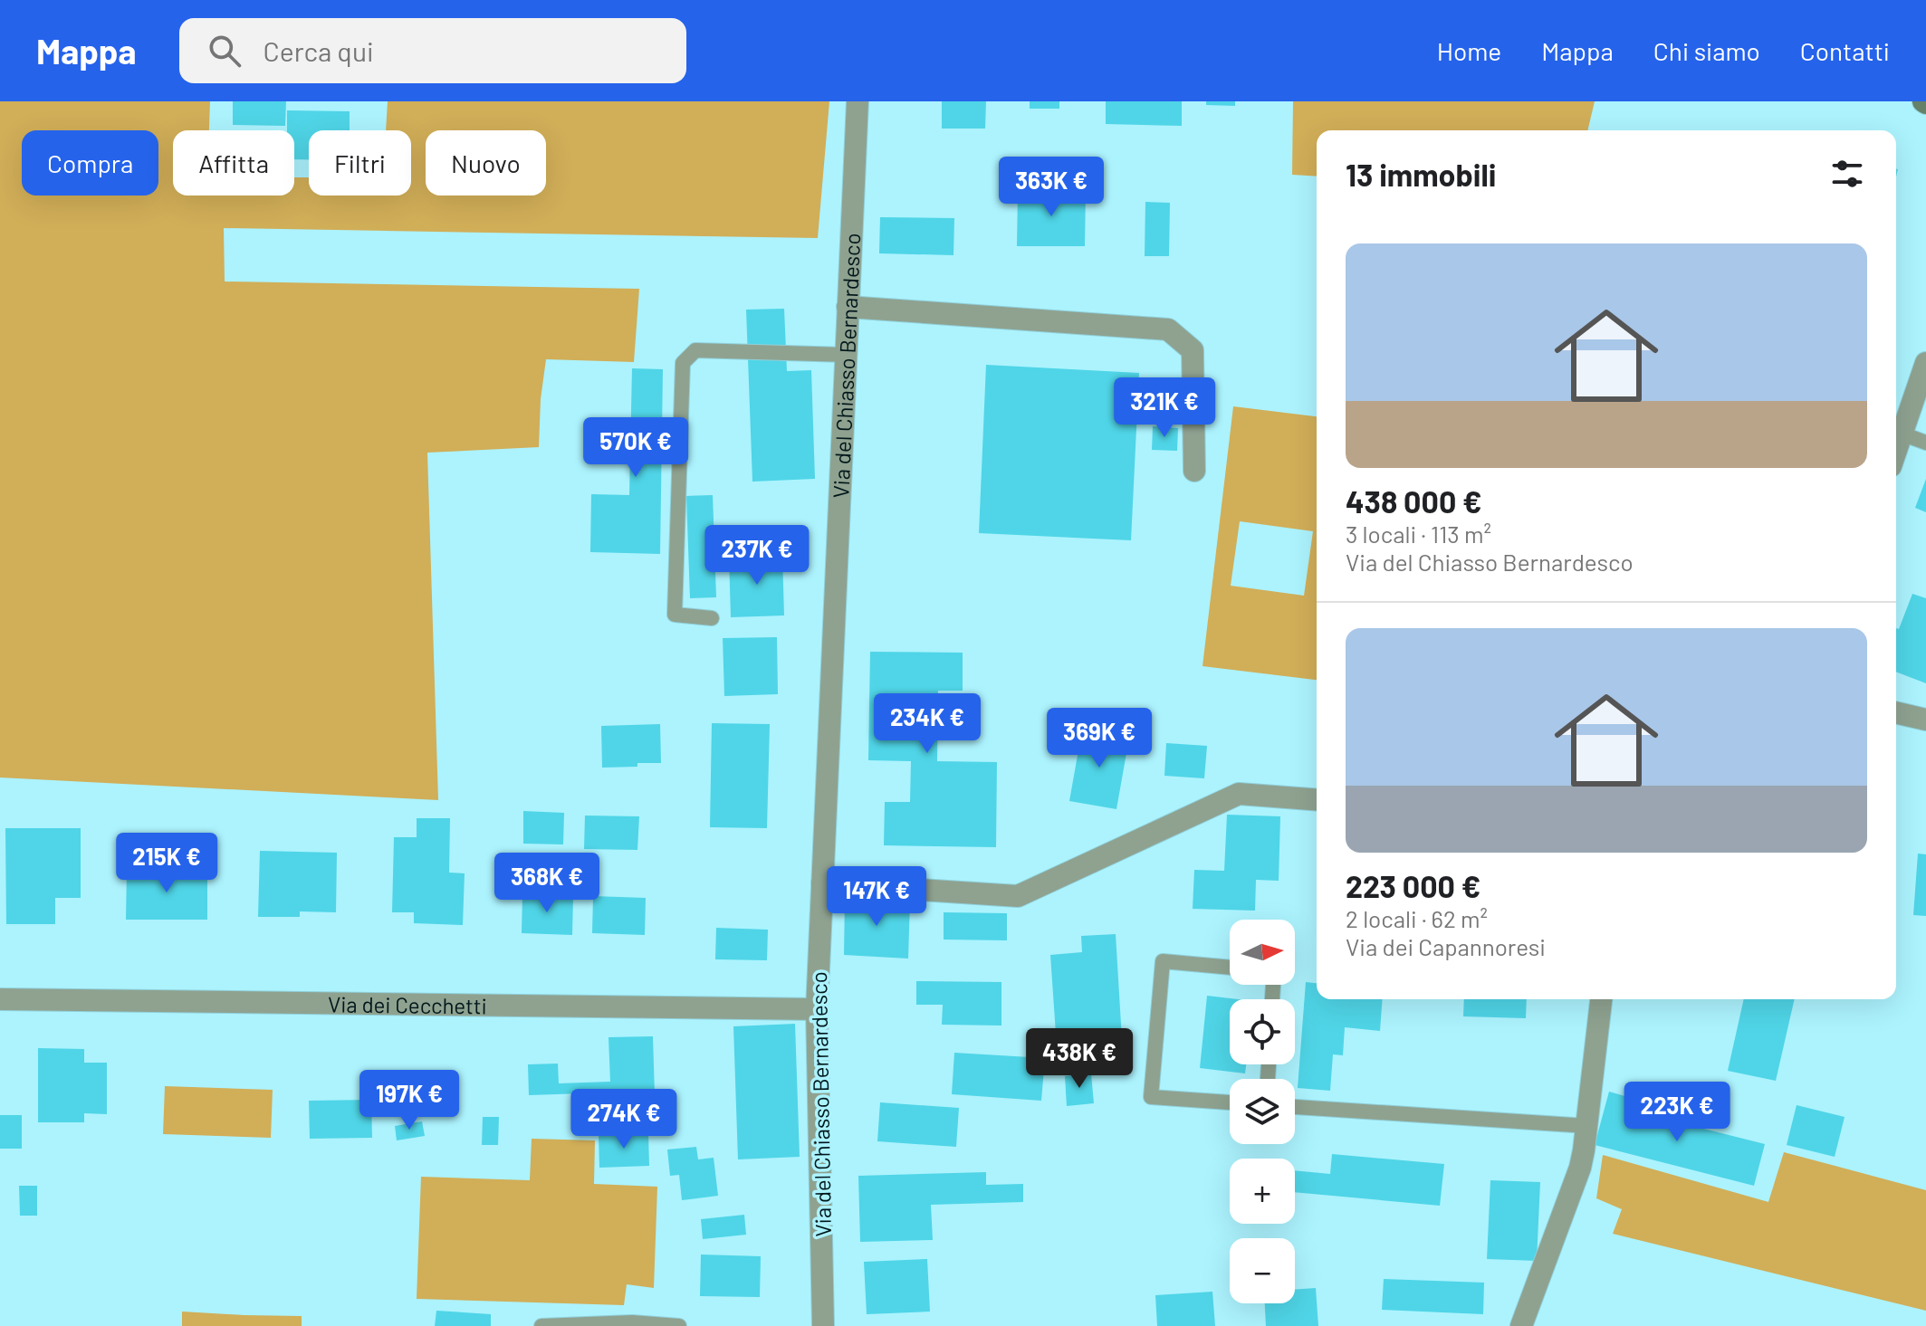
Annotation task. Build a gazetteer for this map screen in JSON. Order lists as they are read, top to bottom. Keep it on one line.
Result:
{"streets":{"street":["Via del Chiasso Bernardesco","Via dei Cecchetti"]},"crossings":[["Via del Chiasso Bernardesco","Via dei Cecchetti"]],"north":"right","page":{"header":"Mappa","search":"Cerca qui","nav":["Home","Mappa","Chi siamo","Contatti"],"chip":["Compra","Affitta","Filtri","Nuovo"],"heading":"13 immobili","price":["363K €","321K €","570K €","237K €","234K €","369K €","215K €","368K €","147K €","438K €","197K €","223K €","274K €"],"list":[{"name":"438 000 €","note":"3 locali · 113 m² · Via del Chiasso Bernardesco"},{"name":"223 000 €","note":"2 locali · 62 m² · Via dei Capannoresi"}],"map_buttons":["+","−"]}}
